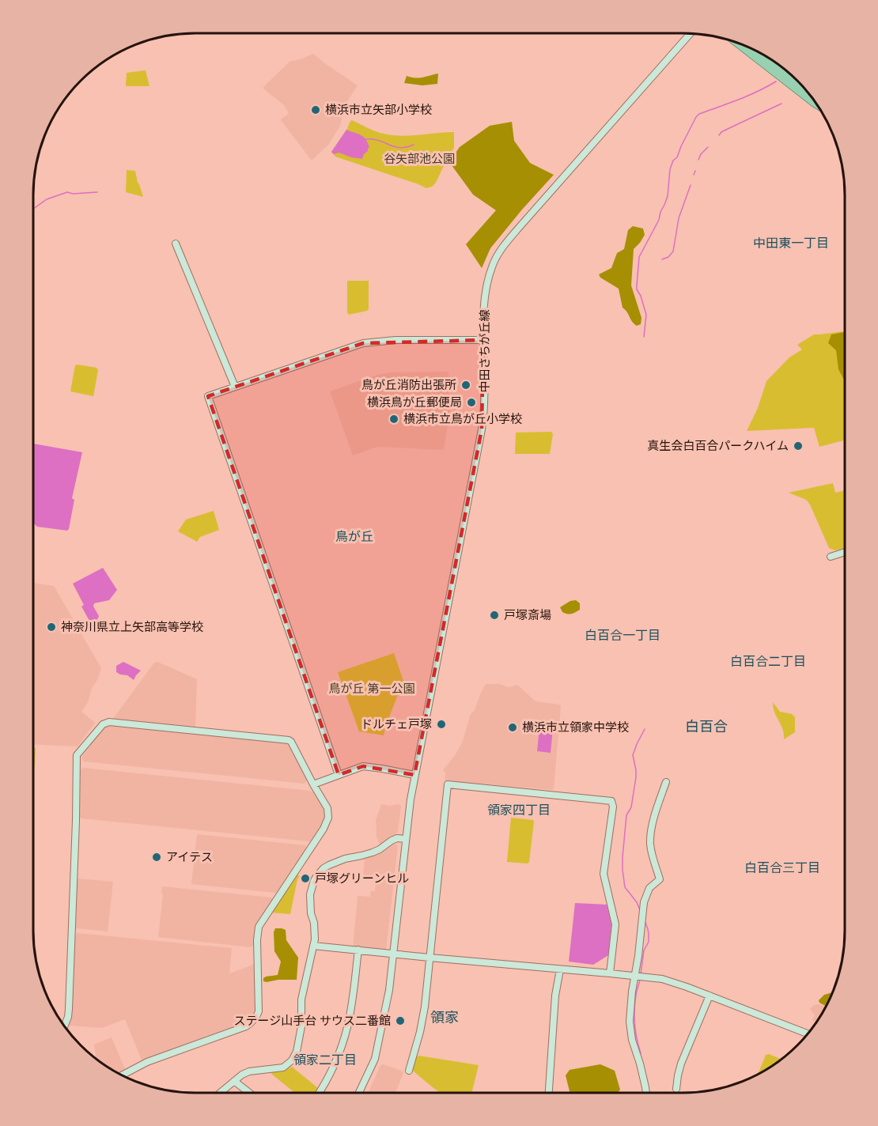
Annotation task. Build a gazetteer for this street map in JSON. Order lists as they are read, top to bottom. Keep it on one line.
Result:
{"streets":{"street":["中田さちが丘線"]},"districts":["中田東一丁目","鳥が丘","白百合一丁目","白百合二丁目","白百合","領家四丁目","白百合三丁目","領家","領家二丁目"],"parks":["谷矢部池公園","鳥が丘 第一公園"],"places":["横浜市立矢部小学校","鳥が丘消防出張所","横浜鳥が丘郵便局","横浜市立鳥が丘小学校","真生会白百合パークハイム","戸塚斎場","神奈川県立上矢部高等学校","ドルチェ戸塚","横浜市立領家中学校","アイテス","戸塚グリーンヒル","ステージ山手台 サウス二番館"]}
